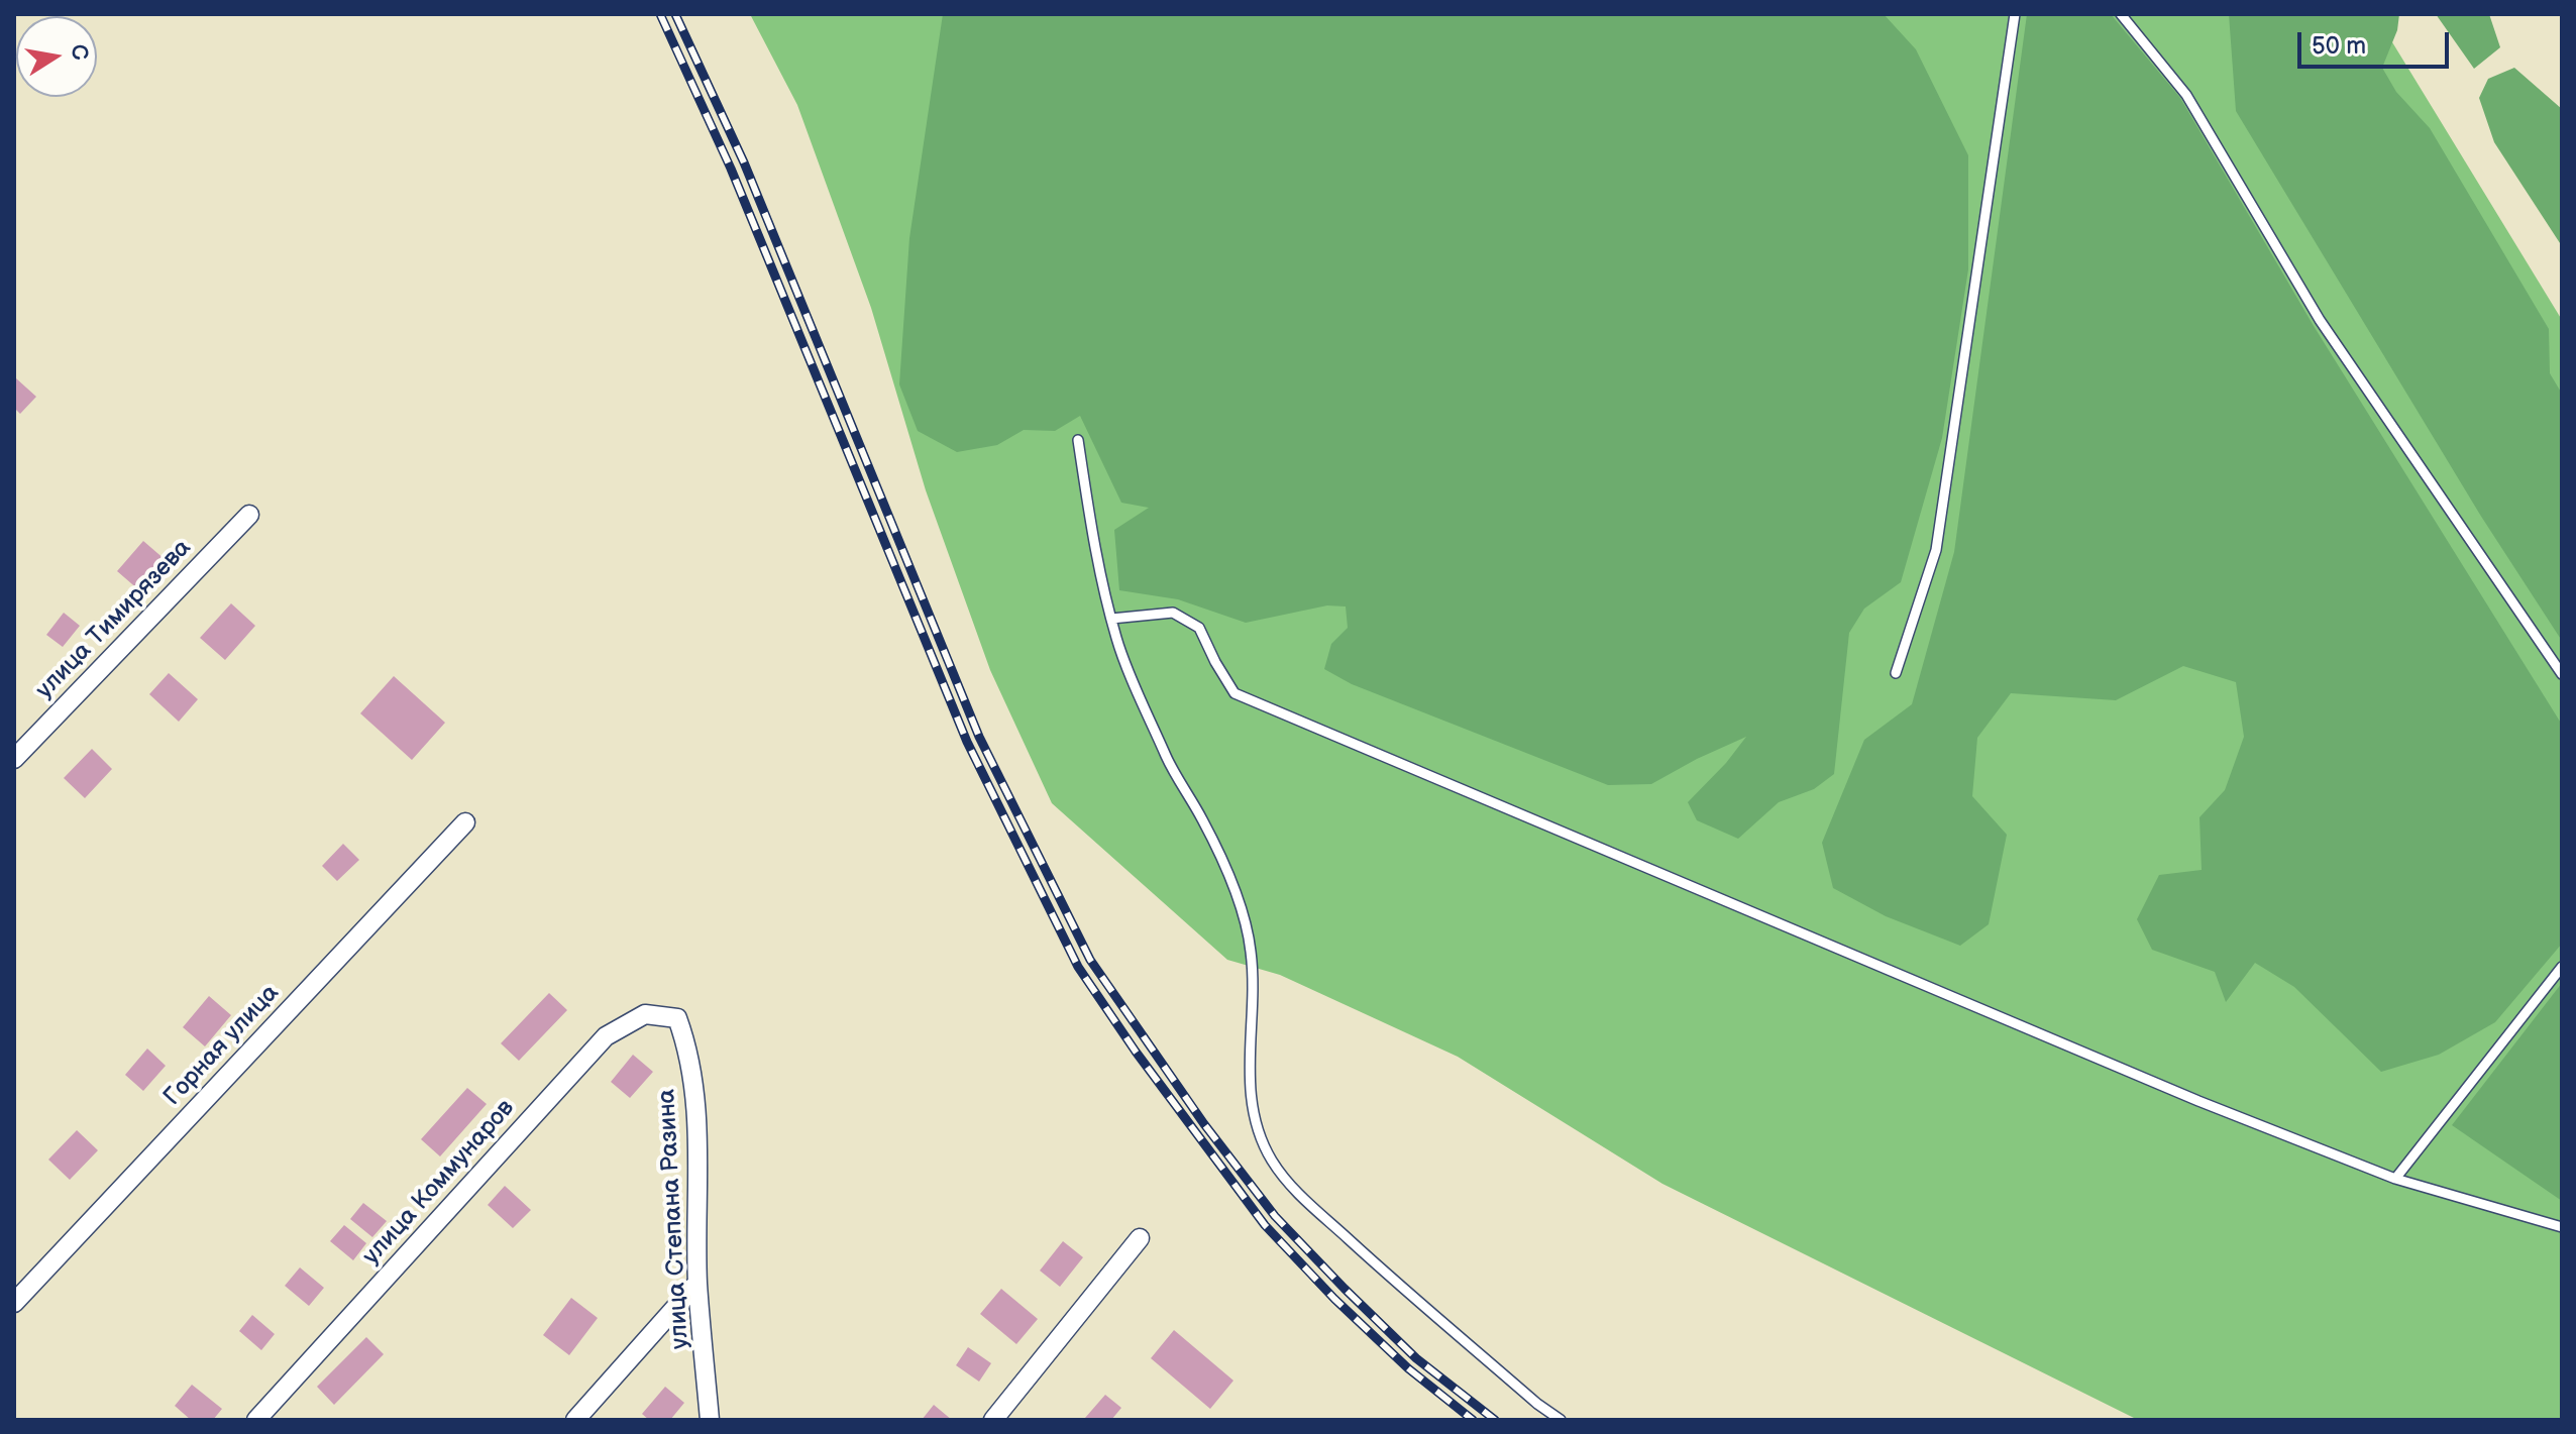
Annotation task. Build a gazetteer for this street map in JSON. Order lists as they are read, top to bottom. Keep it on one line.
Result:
{"streets":{"street":["улица Тимирязева","Горная улица","улица Коммунаров","улица Степана Разина"]},"crossings":[["улица Коммунаров","улица Степана Разина"]],"scale_bar":"50 m","north":"right"}
